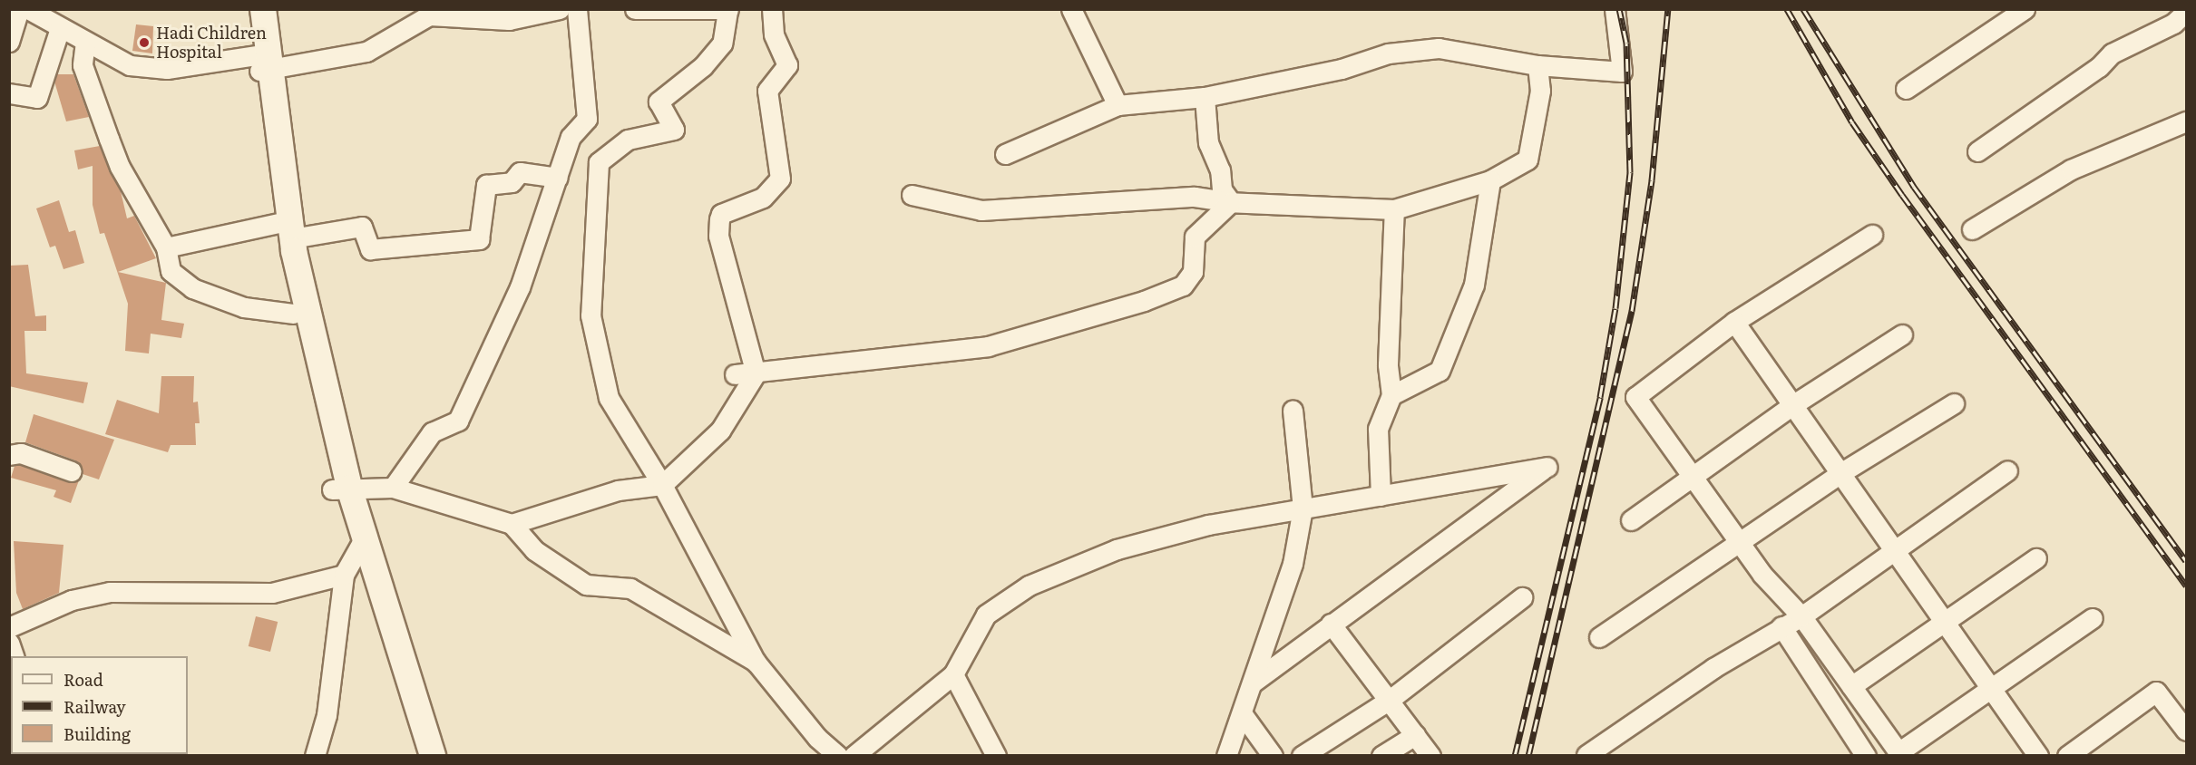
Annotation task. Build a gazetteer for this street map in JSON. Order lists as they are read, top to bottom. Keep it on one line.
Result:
{"places":["Hadi Children Hospital"],"legend":["Road","Railway","Building"]}
